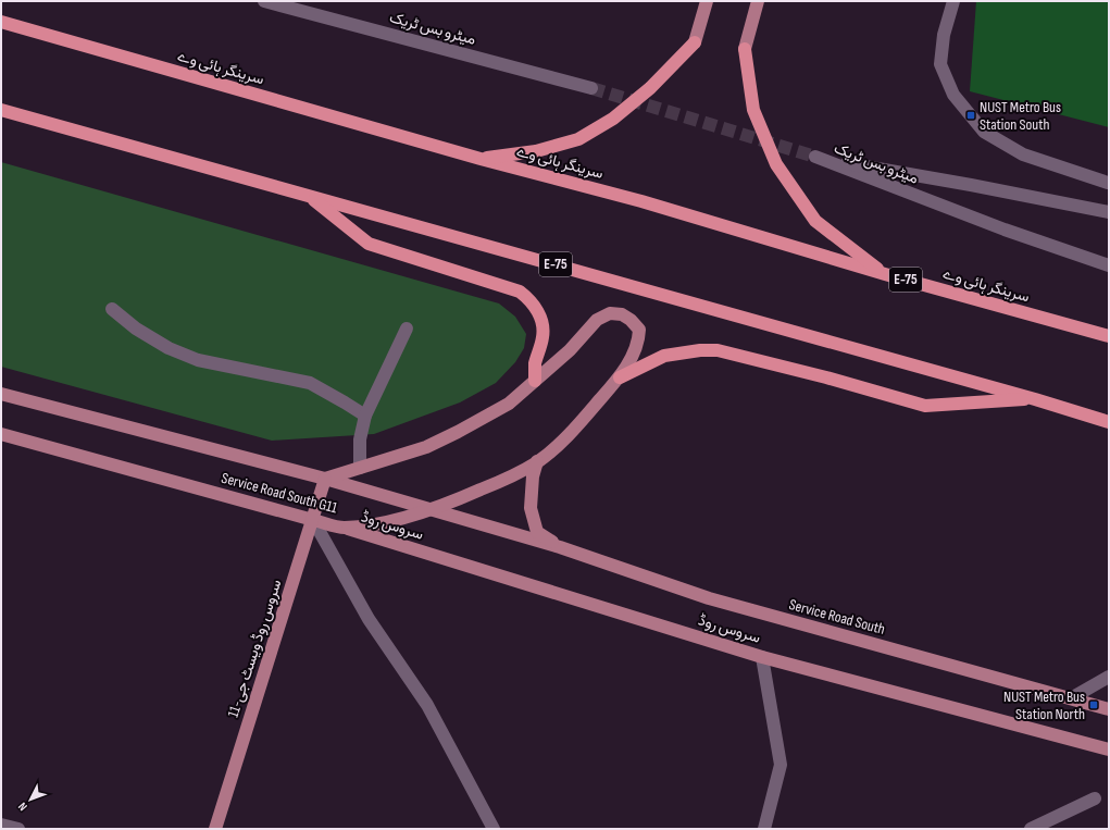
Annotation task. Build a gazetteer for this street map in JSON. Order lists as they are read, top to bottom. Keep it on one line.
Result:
{"streets":{"highway":["سرینگر ہائی وے","E-75"],"main road":["Service Road South G11","سروس روڈ","Service Road South","سروس روڈ ویسٹ جی-11"],"street":["میٹرو بس ٹریک"]},"crossings":[["Service Road South G11","سروس روڈ"],["Service Road South G11","سروس روڈ ویسٹ جی-11"]],"places":{"transit":["NUST Metro Bus Station South","NUST Metro Bus Station North"]},"north":"bottom left"}
